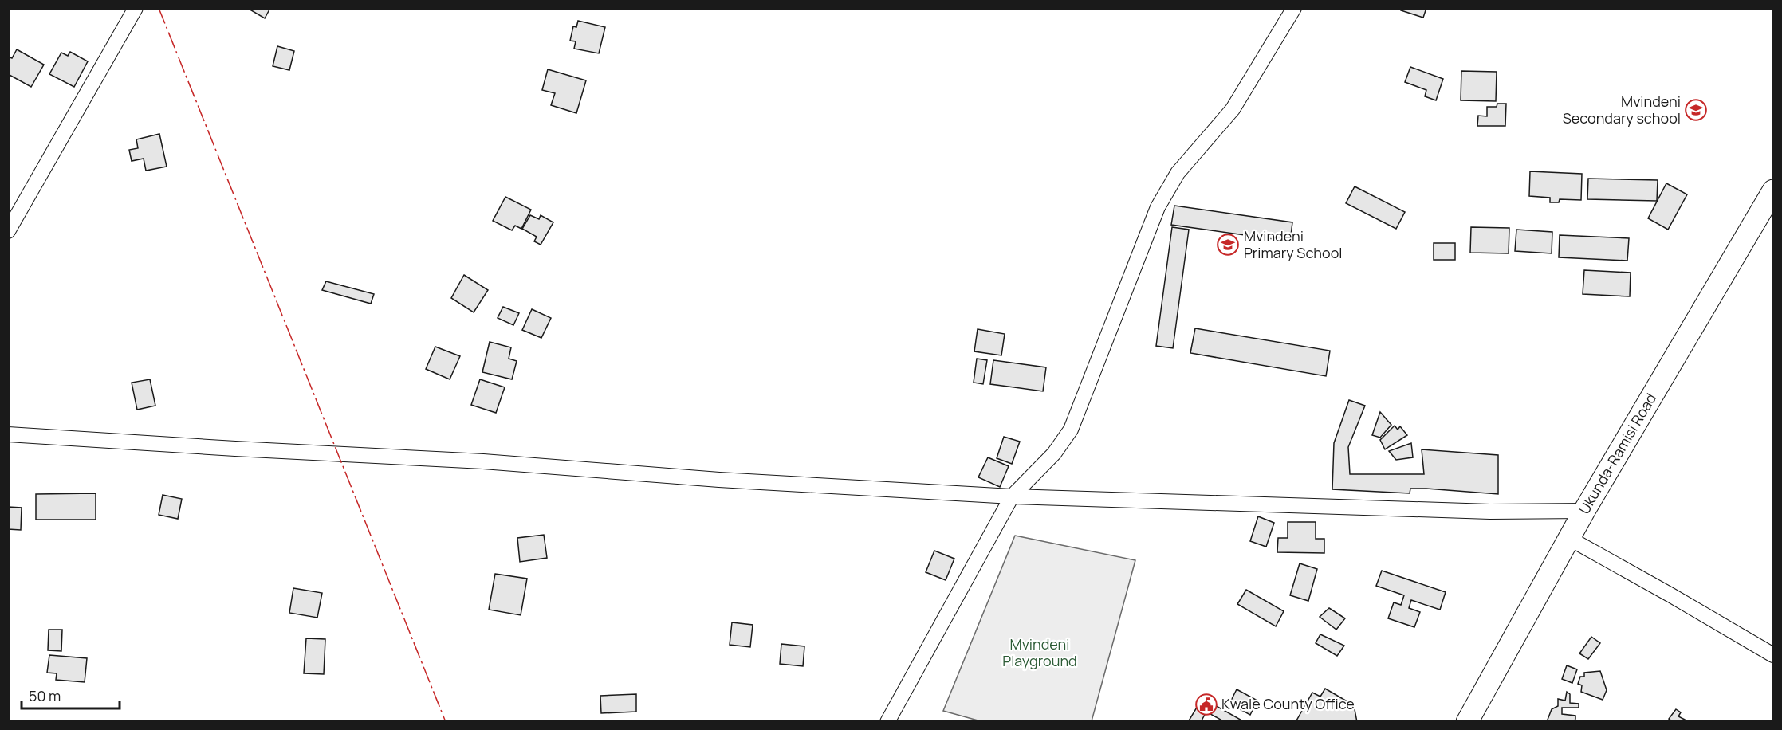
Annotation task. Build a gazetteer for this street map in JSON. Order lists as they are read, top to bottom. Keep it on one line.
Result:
{"streets":{"highway":["Ukunda-Ramisi Road"]},"parks":["Mvindeni Playground"],"places":{"school or university":["Mvindeni Secondary school","Mvindeni Primary School"],"public building":["Kwale County Office"]},"scale_bar":"50 m"}
